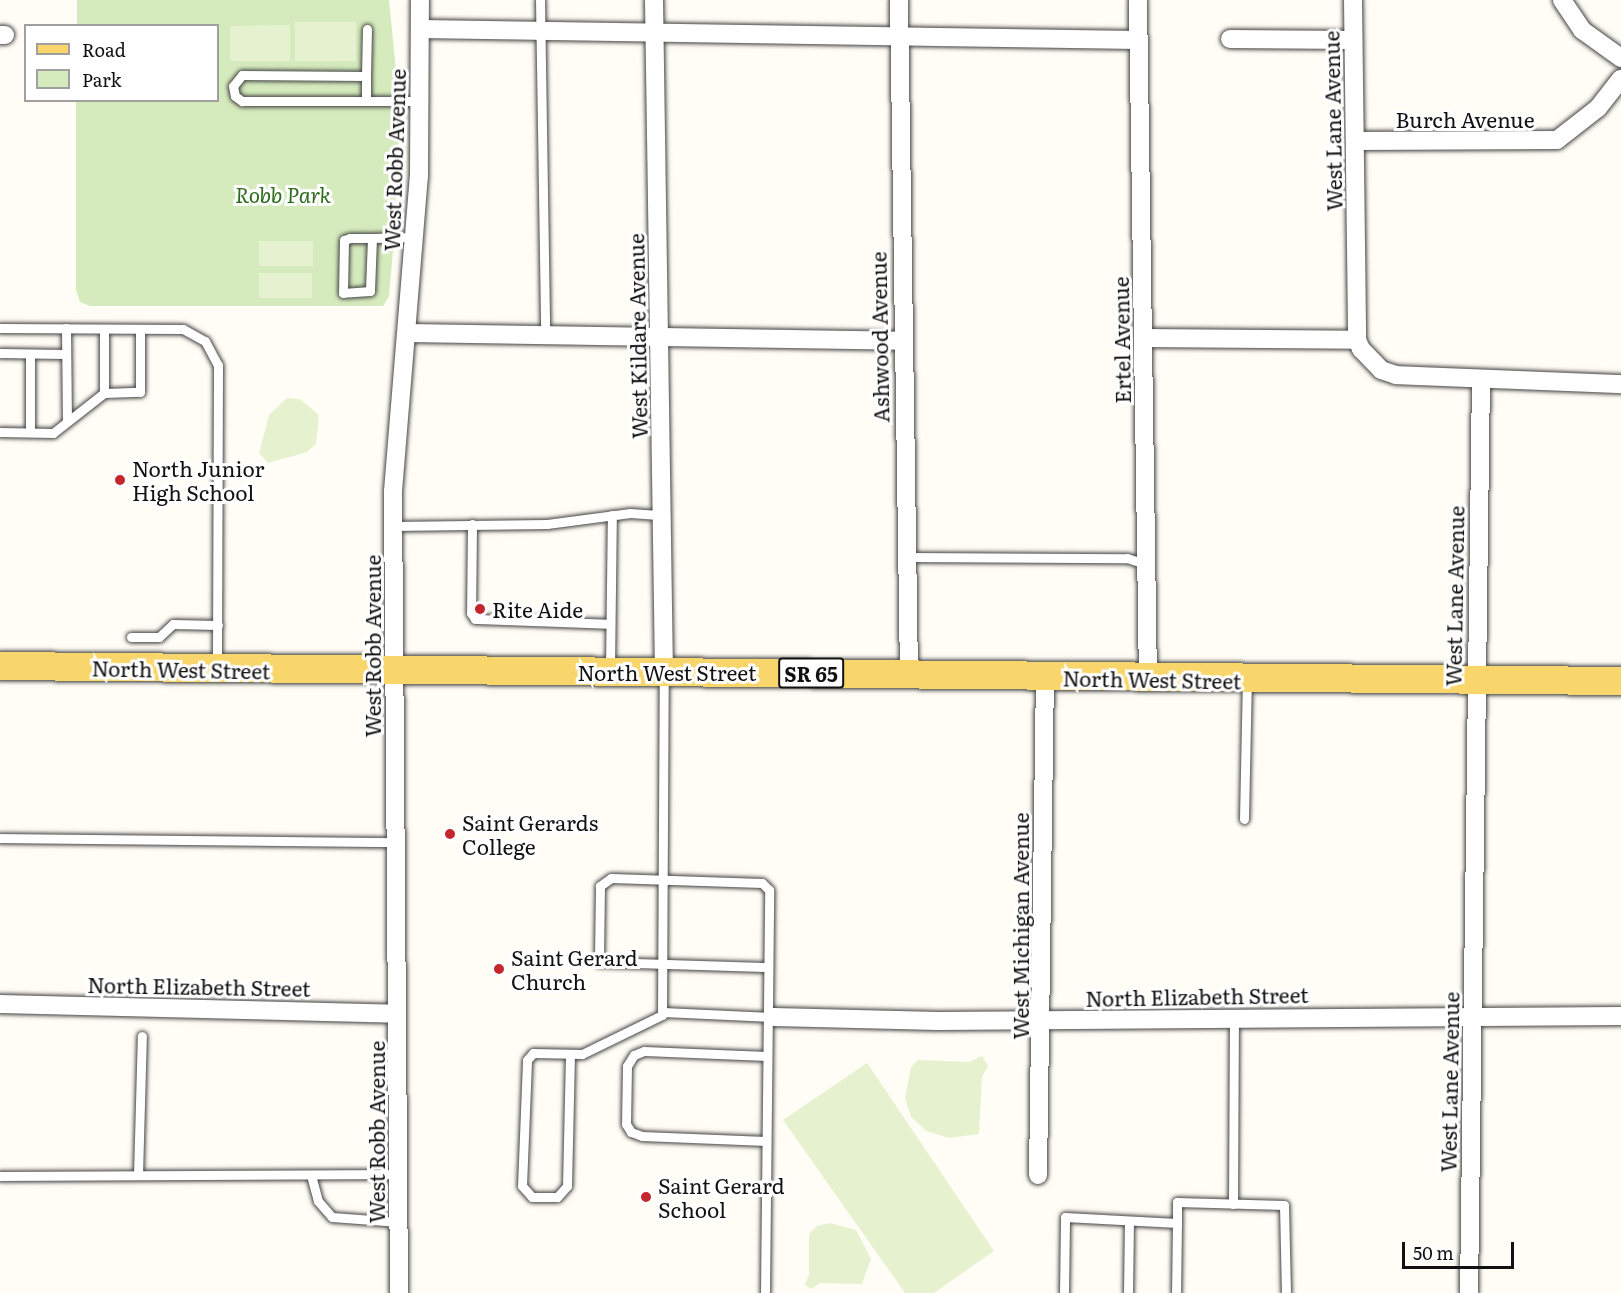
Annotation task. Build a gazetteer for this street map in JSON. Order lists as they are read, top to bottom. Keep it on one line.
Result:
{"streets":{"main road":["North West Street","SR 65"],"street":["Burch Avenue","West Lane Avenue","West Robb Avenue","West Kildare Avenue","Ashwood Avenue","Ertel Avenue","West Michigan Avenue","North Elizabeth Street"]},"crossings":[["Burch Avenue","West Lane Avenue"],["West Lane Avenue","North West Street"],["West Lane Avenue","North Elizabeth Street"],["West Robb Avenue","North West Street"],["West Robb Avenue","North Elizabeth Street"],["West Kildare Avenue","North West Street"],["Ashwood Avenue","North West Street"],["Ertel Avenue","North West Street"],["North West Street","West Michigan Avenue"],["West Michigan Avenue","North Elizabeth Street"]],"parks":["Robb Park"],"places":["North Junior High School","Rite Aide","Saint Gerards College","Saint Gerard Church","Saint Gerard School"],"legend":["Road","Park"],"scale_bar":"50 m"}
